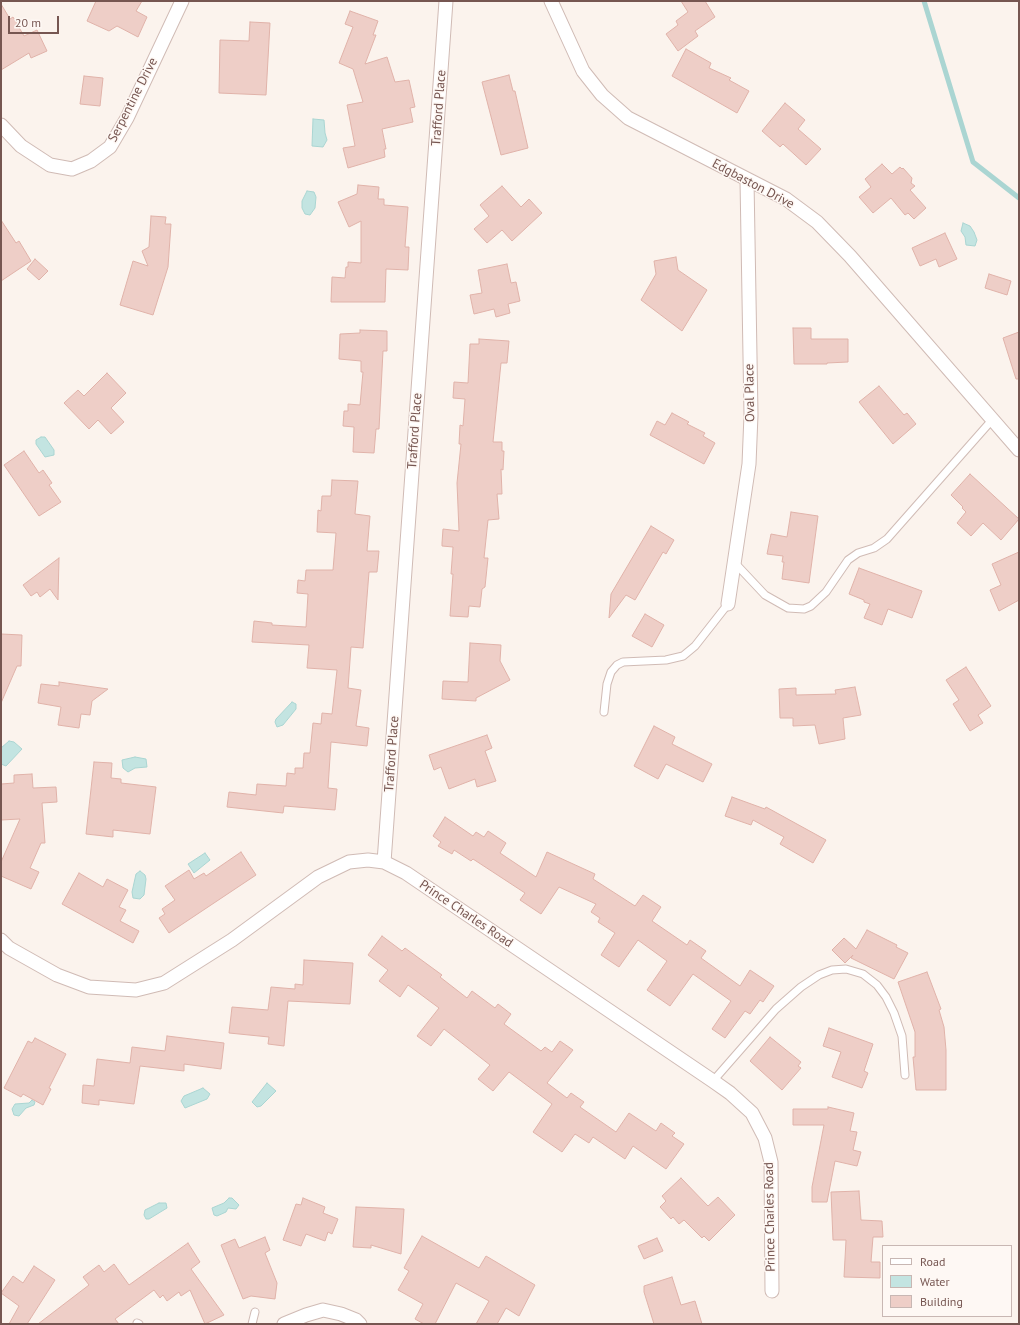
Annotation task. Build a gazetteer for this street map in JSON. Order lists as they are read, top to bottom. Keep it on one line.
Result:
{"streets":{"street":["Serpentine Drive","Trafford Place","Edgbaston Drive","Oval Place","Prince Charles Road"]},"crossings":[["Trafford Place","Prince Charles Road"],["Edgbaston Drive","Oval Place"]],"legend":["Road","Water","Building"],"scale_bar":"20 m"}
